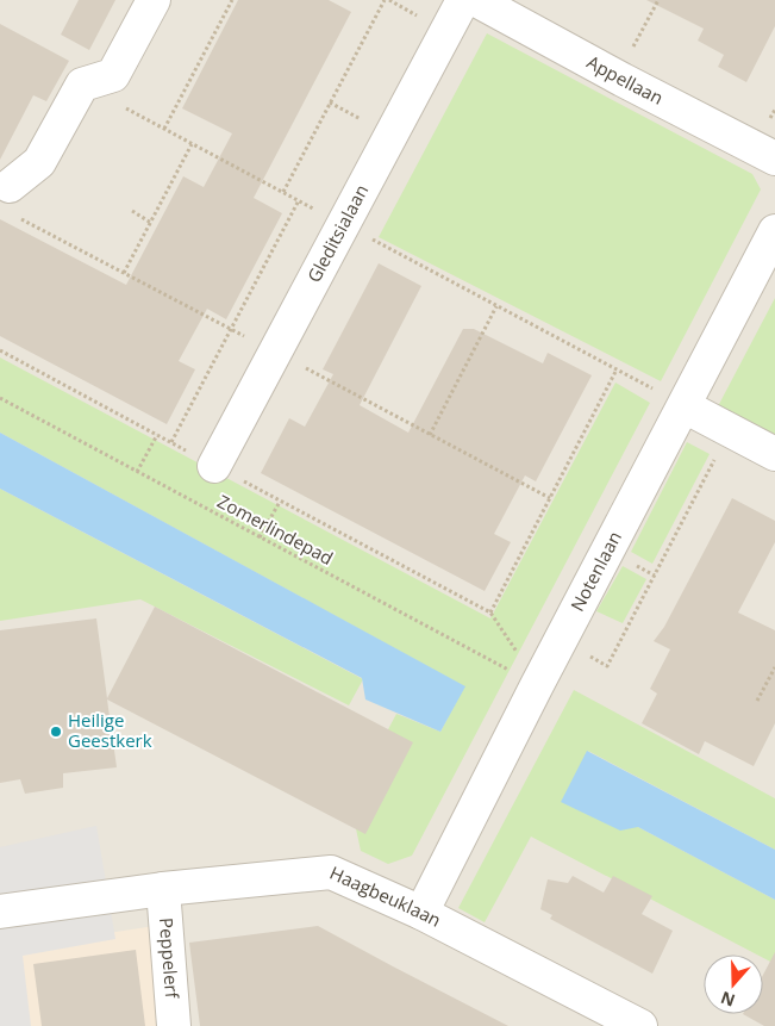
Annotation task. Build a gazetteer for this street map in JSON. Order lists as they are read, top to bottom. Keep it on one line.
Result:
{"streets":{"street":["Appellaan","Gleditsialaan","Notenlaan","Haagbeuklaan","Peppelerf"],"path":["Zomerlindepad"]},"crossings":[["Zomerlindepad","Notenlaan"],["Notenlaan","Haagbeuklaan"],["Haagbeuklaan","Peppelerf"]],"places":["Heilige Geestkerk"],"north":"bottom"}
